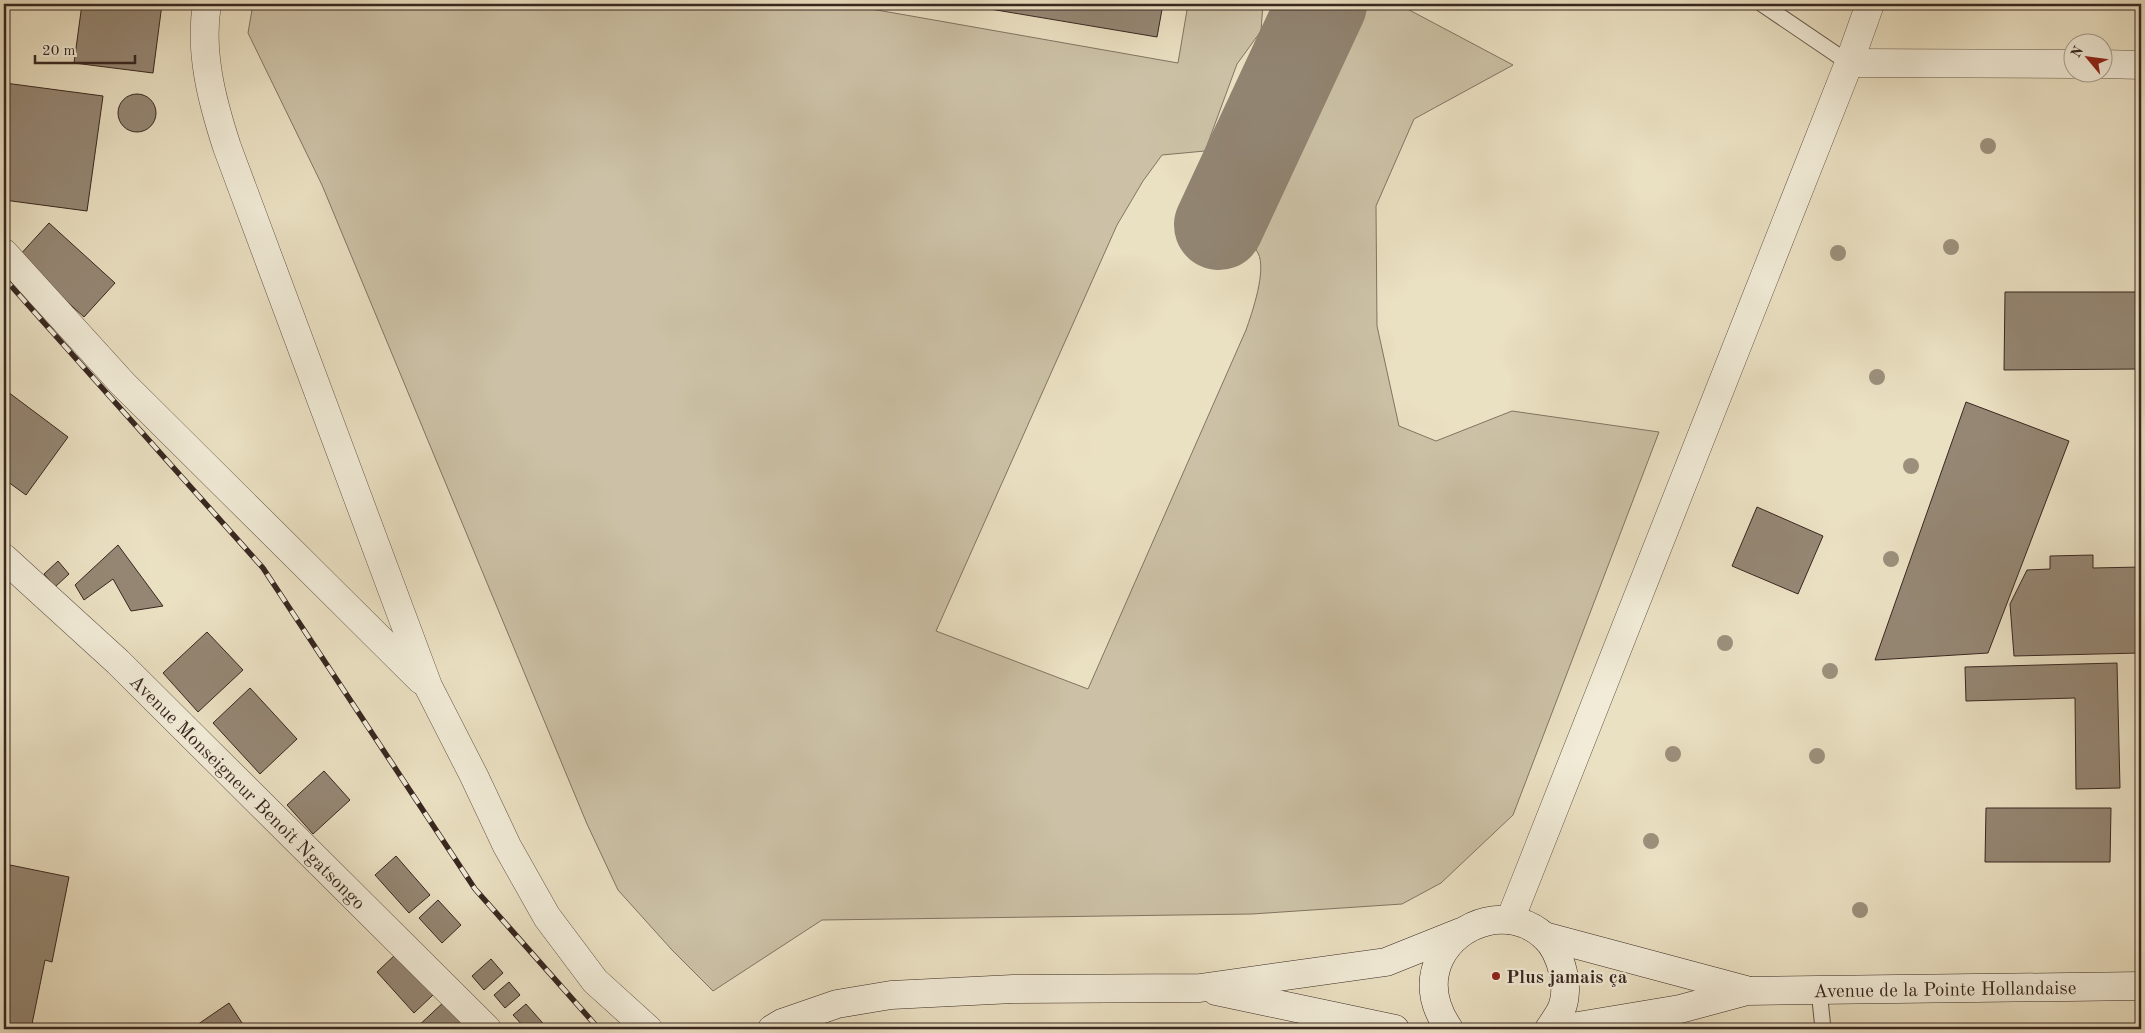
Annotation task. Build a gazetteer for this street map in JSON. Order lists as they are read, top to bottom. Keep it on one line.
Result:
{"streets":{"street":["Avenue Monseigneur Benoît Ngatsongo","Avenue de la Pointe Hollandaise"]},"places":["Plus jamais ça"],"scale_bar":"20 m","north":"top left"}
